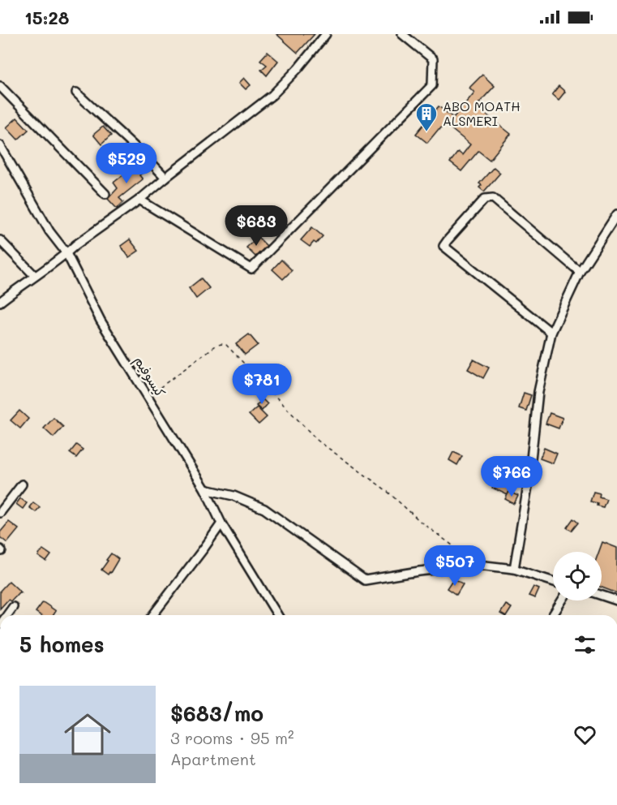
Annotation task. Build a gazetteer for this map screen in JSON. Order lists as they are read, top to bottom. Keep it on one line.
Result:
{"streets":{"street":["كيسوفيم"]},"places":{"building":["ABO MOATH ALSMERI"]},"page":{"status":"15:28","price":["$529","$683","$781","$766","$507"],"heading":"5 homes","list":[{"name":"$683/mo","note":"3 rooms · 95 m² · Apartment"}]}}
